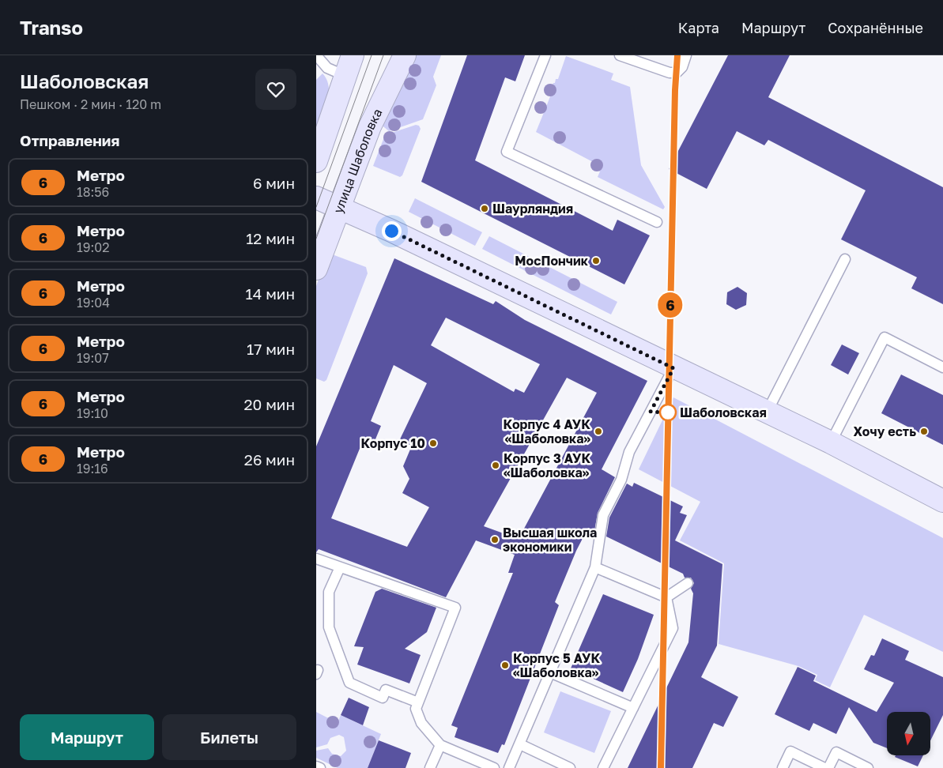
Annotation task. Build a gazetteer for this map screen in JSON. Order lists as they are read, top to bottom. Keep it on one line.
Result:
{"streets":{"street":["улица Шаболовка"]},"places":["Шаурляндия","МосПончик","Шаболовская","Корпус 4 АУК «Шаболовка»","Хочу есть","Корпус 10","Корпус 3 АУК «Шаболовка»","Высшая школа экономики","Корпус 5 АУК «Шаболовка»"],"lines":["metro line 6"],"north":"bottom","page":{"header":"Transo","nav":["Карта","Маршрут","Сохранённые"],"heading":[["Шаболовская","Пешком · 2 мин · 120 m"],"Отправления"],"on_map":"6","list":[{"mark":"6","name":"Метро","note":"18:56","value":"6 мин"},{"mark":"6","name":"Метро","note":"19:02","value":"12 мин"},{"mark":"6","name":"Метро","note":"19:04","value":"14 мин"},{"mark":"6","name":"Метро","note":"19:07","value":"17 мин"},{"mark":"6","name":"Метро","note":"19:10","value":"20 мин"},{"mark":"6","name":"Метро","note":"19:16","value":"26 мин"}],"buttons":["Маршрут","Билеты"]}}
